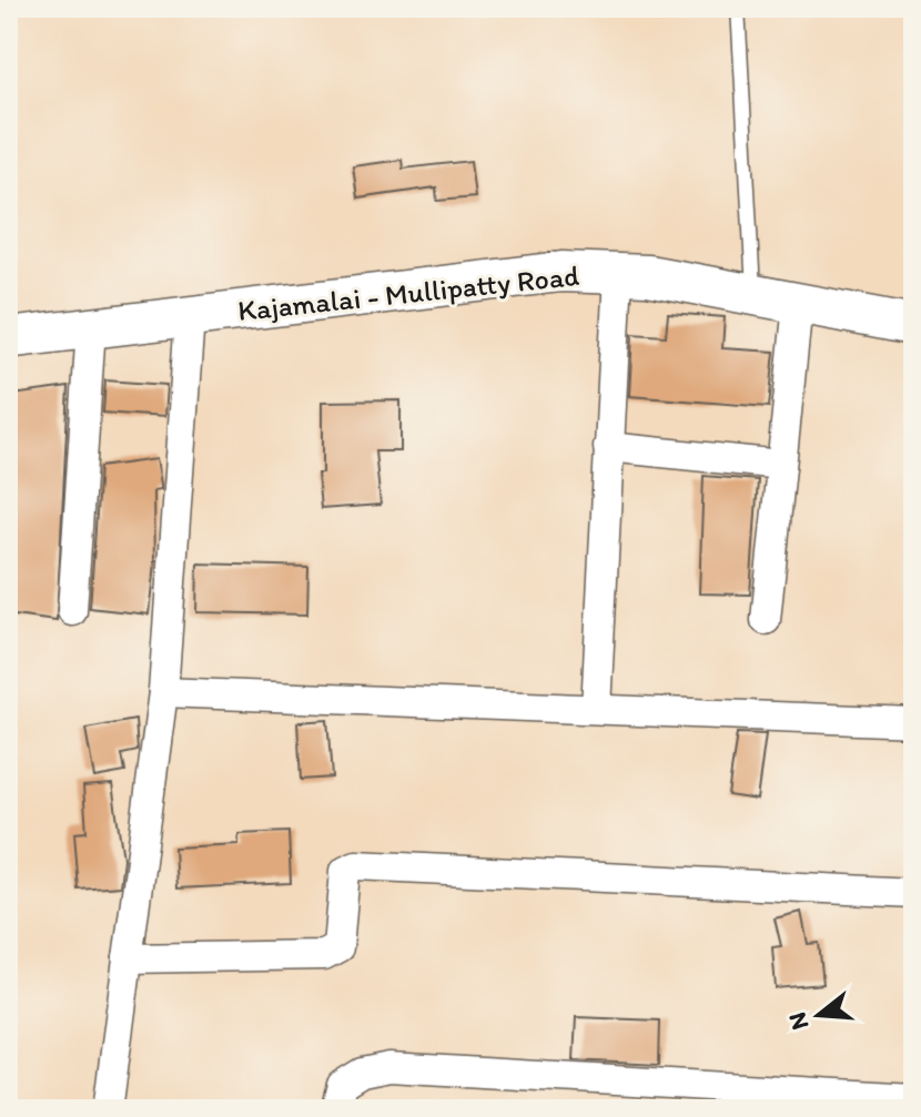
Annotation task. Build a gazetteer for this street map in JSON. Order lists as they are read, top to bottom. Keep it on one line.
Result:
{"streets":{"main road":["Kajamalai - Mullipatty Road"]},"north":"left"}
